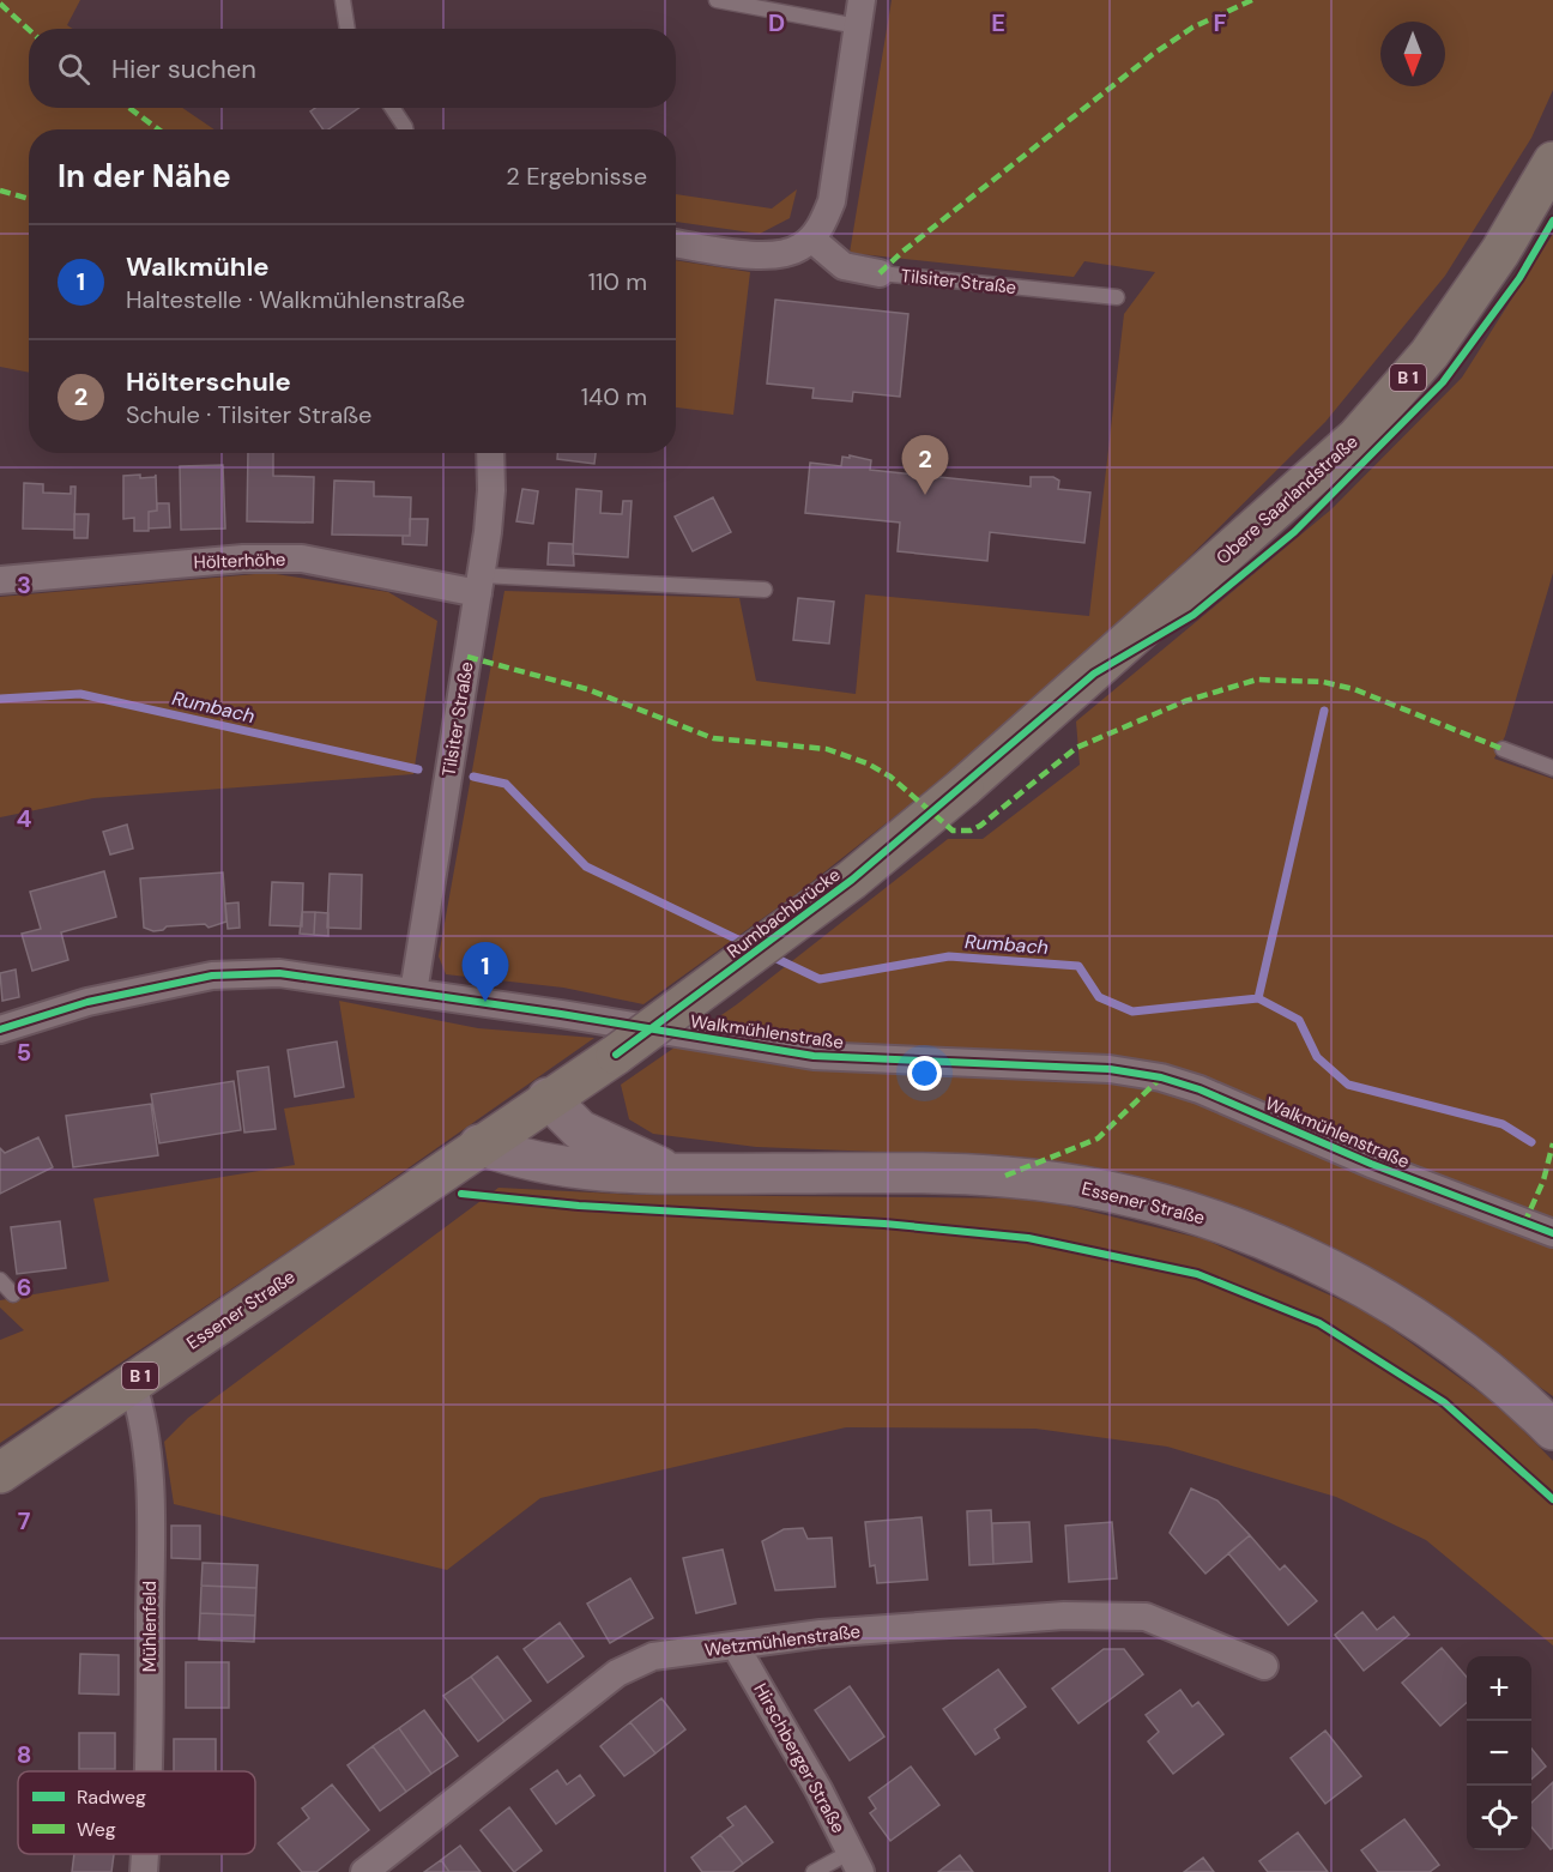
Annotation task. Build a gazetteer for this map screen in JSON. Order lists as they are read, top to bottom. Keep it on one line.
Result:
{"streets":{"main road":["B 1","Obere Saarlandstraße","Rumbachbrücke","Essener Straße"],"street":["Tilsiter Straße","Hölterhöhe","Walkmühlenstraße","Mühlenfeld","Wetzmühlenstraße","Hirschberger Straße"]},"crossings":[["Tilsiter Straße","Hölterhöhe"],["Tilsiter Straße","Walkmühlenstraße"],["Obere Saarlandstraße","Rumbachbrücke"],["Rumbachbrücke","Essener Straße"],["Essener Straße","Mühlenfeld"],["Wetzmühlenstraße","Hirschberger Straße"]],"water":["Rumbach"],"legend":["Radweg","Weg"],"north":"bottom","page":{"search":"Hier suchen","heading":["In der Nähe","2 Ergebnisse"],"list":[{"mark":"1","name":"Walkmühle","note":"Haltestelle · Walkmühlenstraße","value":"110 m"},{"mark":"2","name":"Hölterschule","note":"Schule · Tilsiter Straße","value":"140 m"}],"pins":["2","1"],"map_buttons":["+","−"]},"grid":{"columns":["D","E","F"],"rows":["3","4","5","6","7","8"]}}
